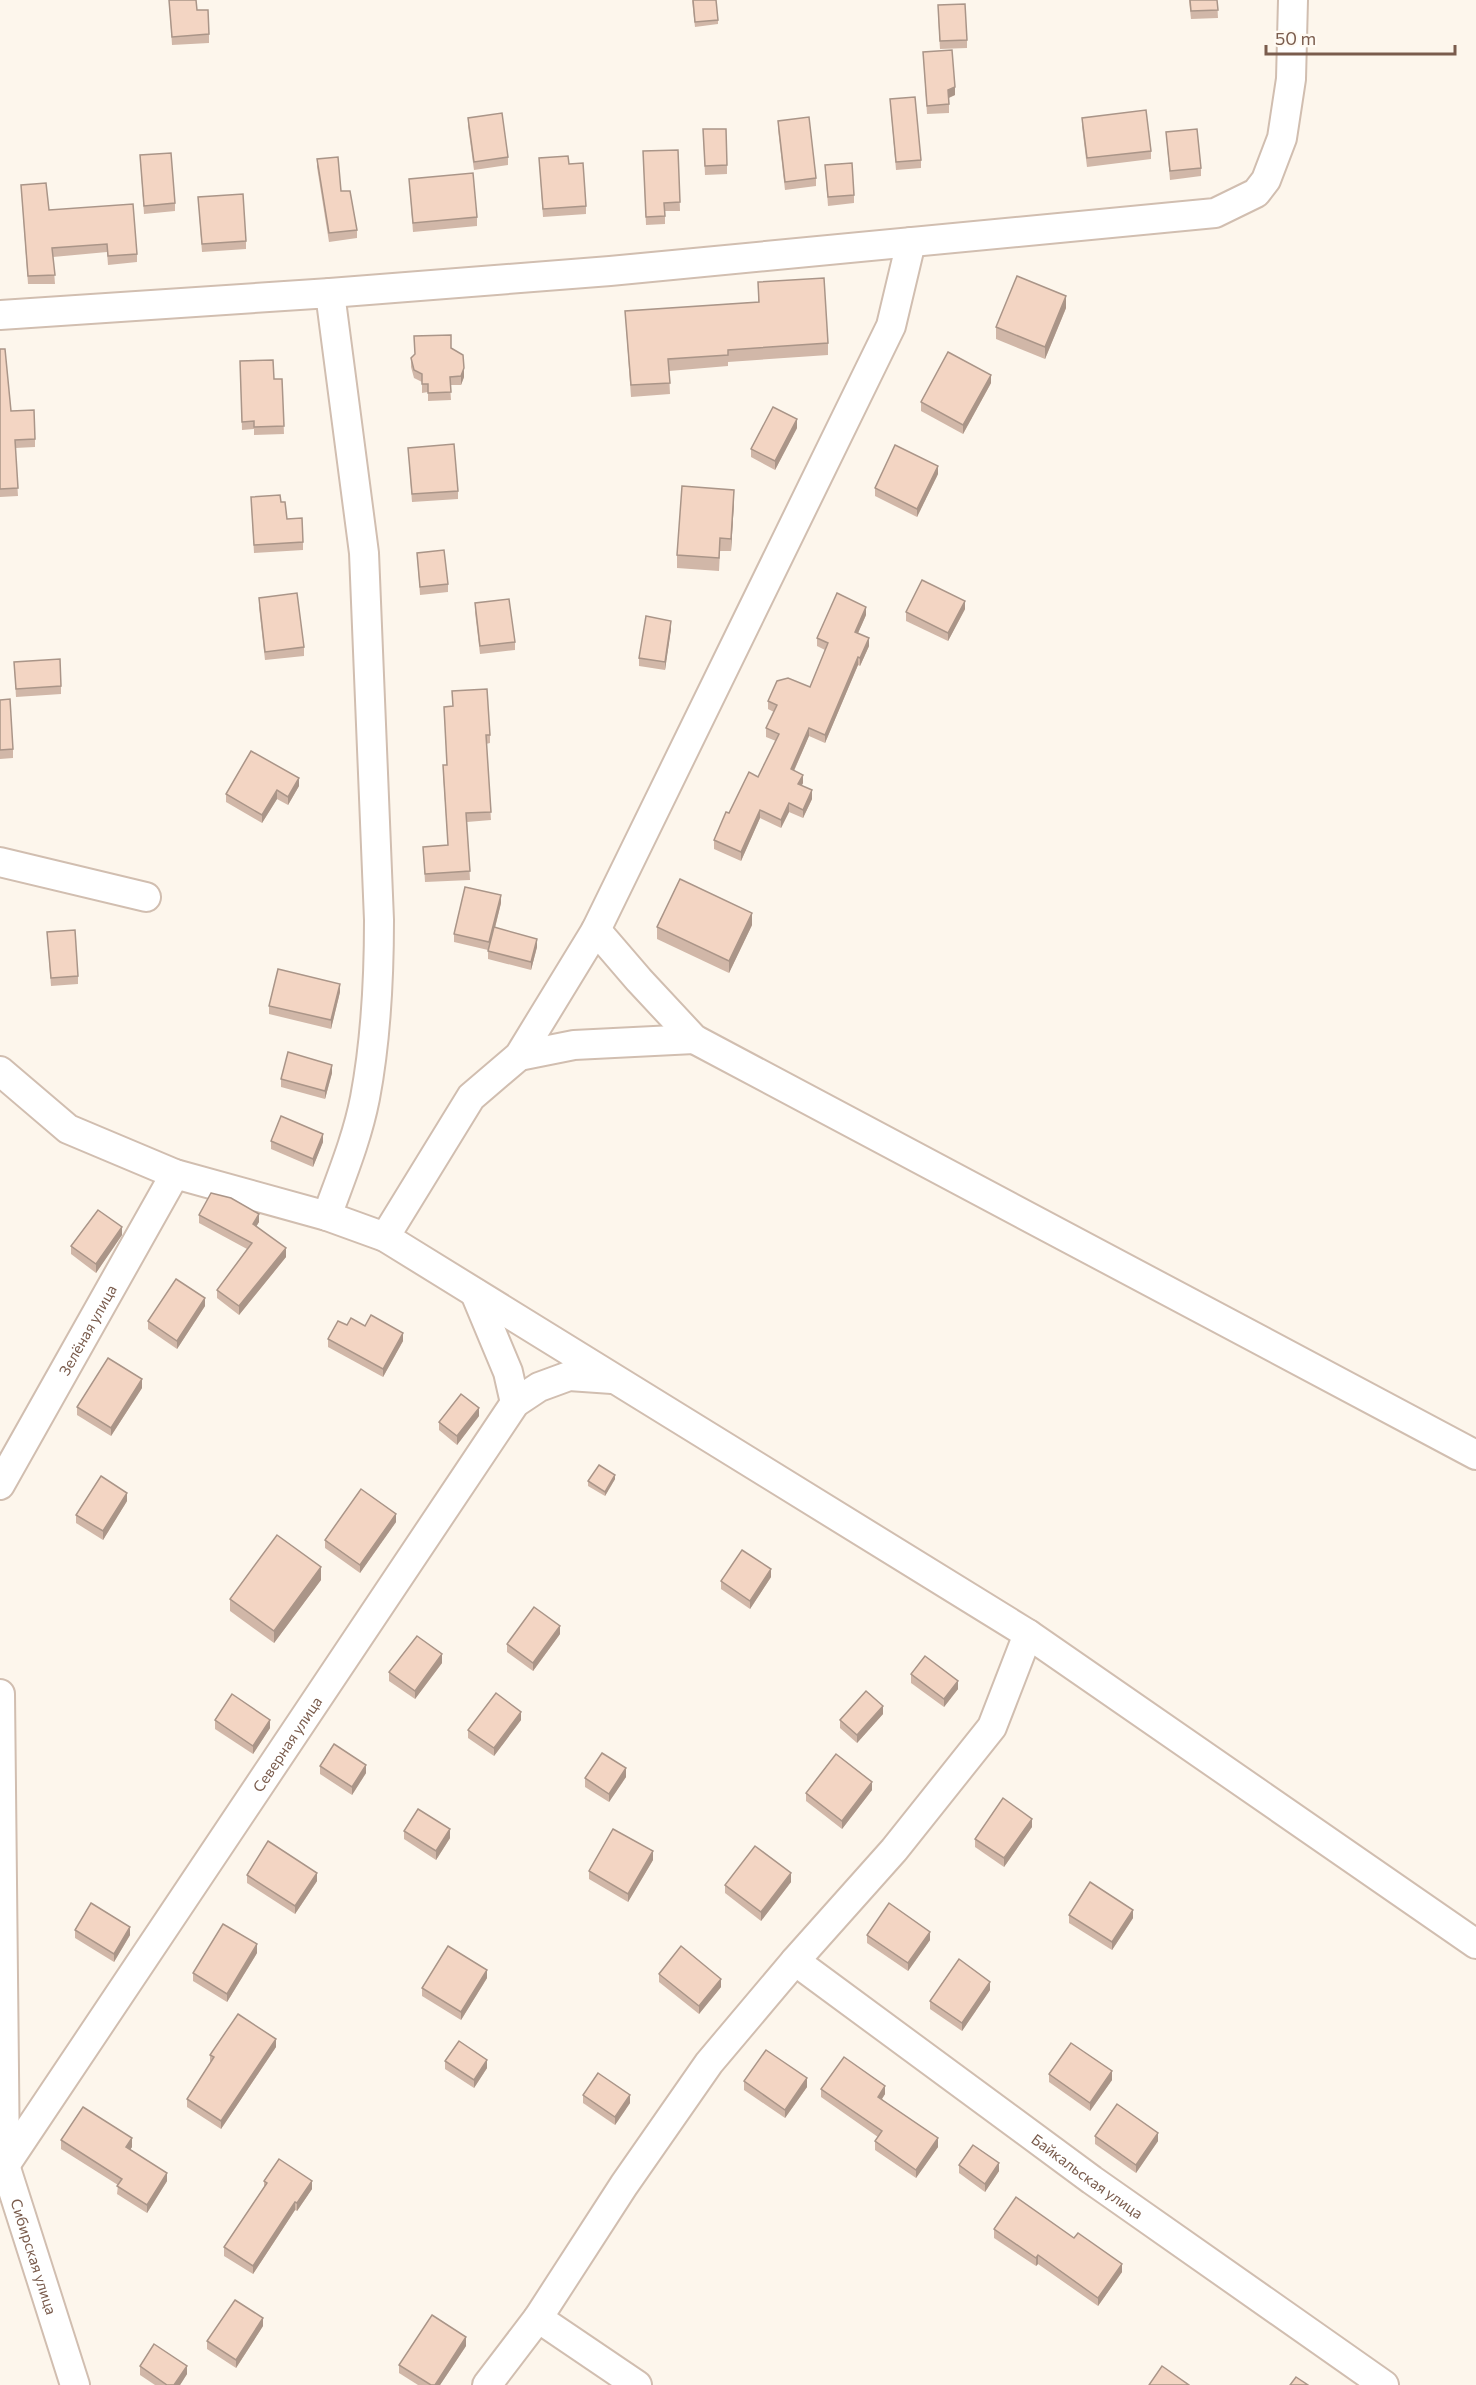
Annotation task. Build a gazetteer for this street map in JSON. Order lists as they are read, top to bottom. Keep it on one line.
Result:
{"streets":{"street":["Зелёная улица","Северная улица","Байкальская улица","Сибирская улица"]},"crossings":[["Северная улица","Сибирская улица"]],"scale_bar":"50 m"}
